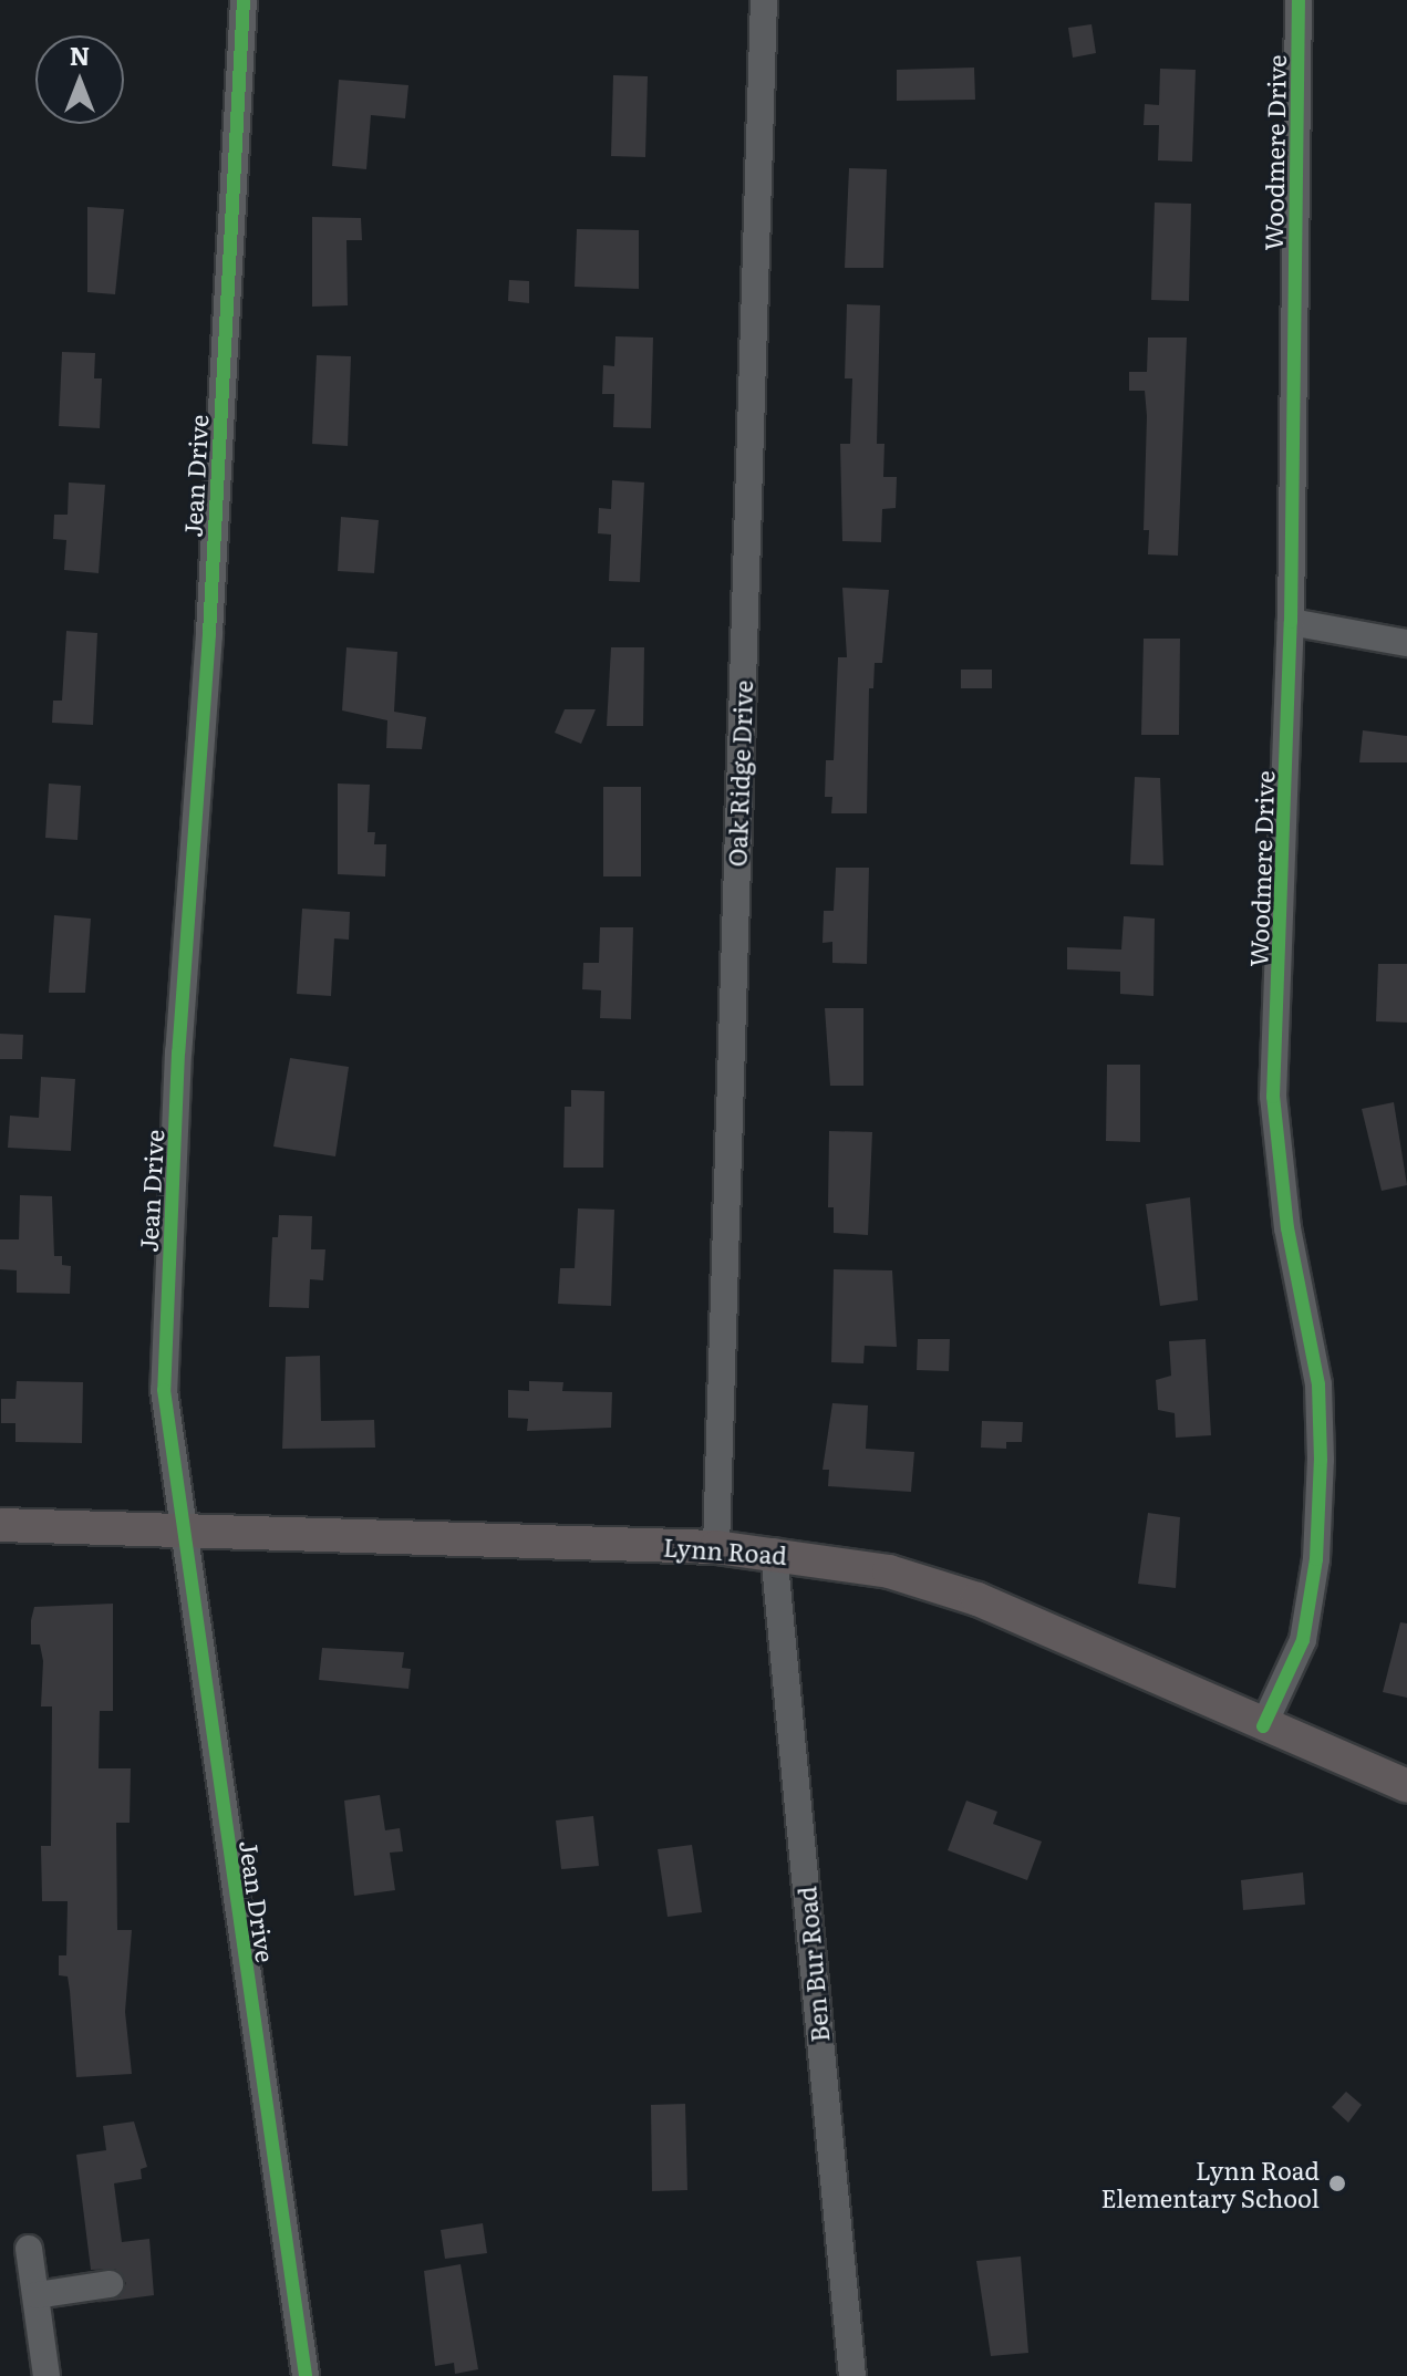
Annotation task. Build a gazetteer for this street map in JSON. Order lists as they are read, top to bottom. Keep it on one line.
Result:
{"streets":{"main road":["Lynn Road"],"street":["Woodmere Drive","Jean Drive","Oak Ridge Drive","Ben Bur Road"]},"crossings":[["Woodmere Drive","Lynn Road"],["Jean Drive","Lynn Road"],["Oak Ridge Drive","Lynn Road"],["Lynn Road","Ben Bur Road"]],"places":["Lynn Road Elementary School"],"north":"top"}
